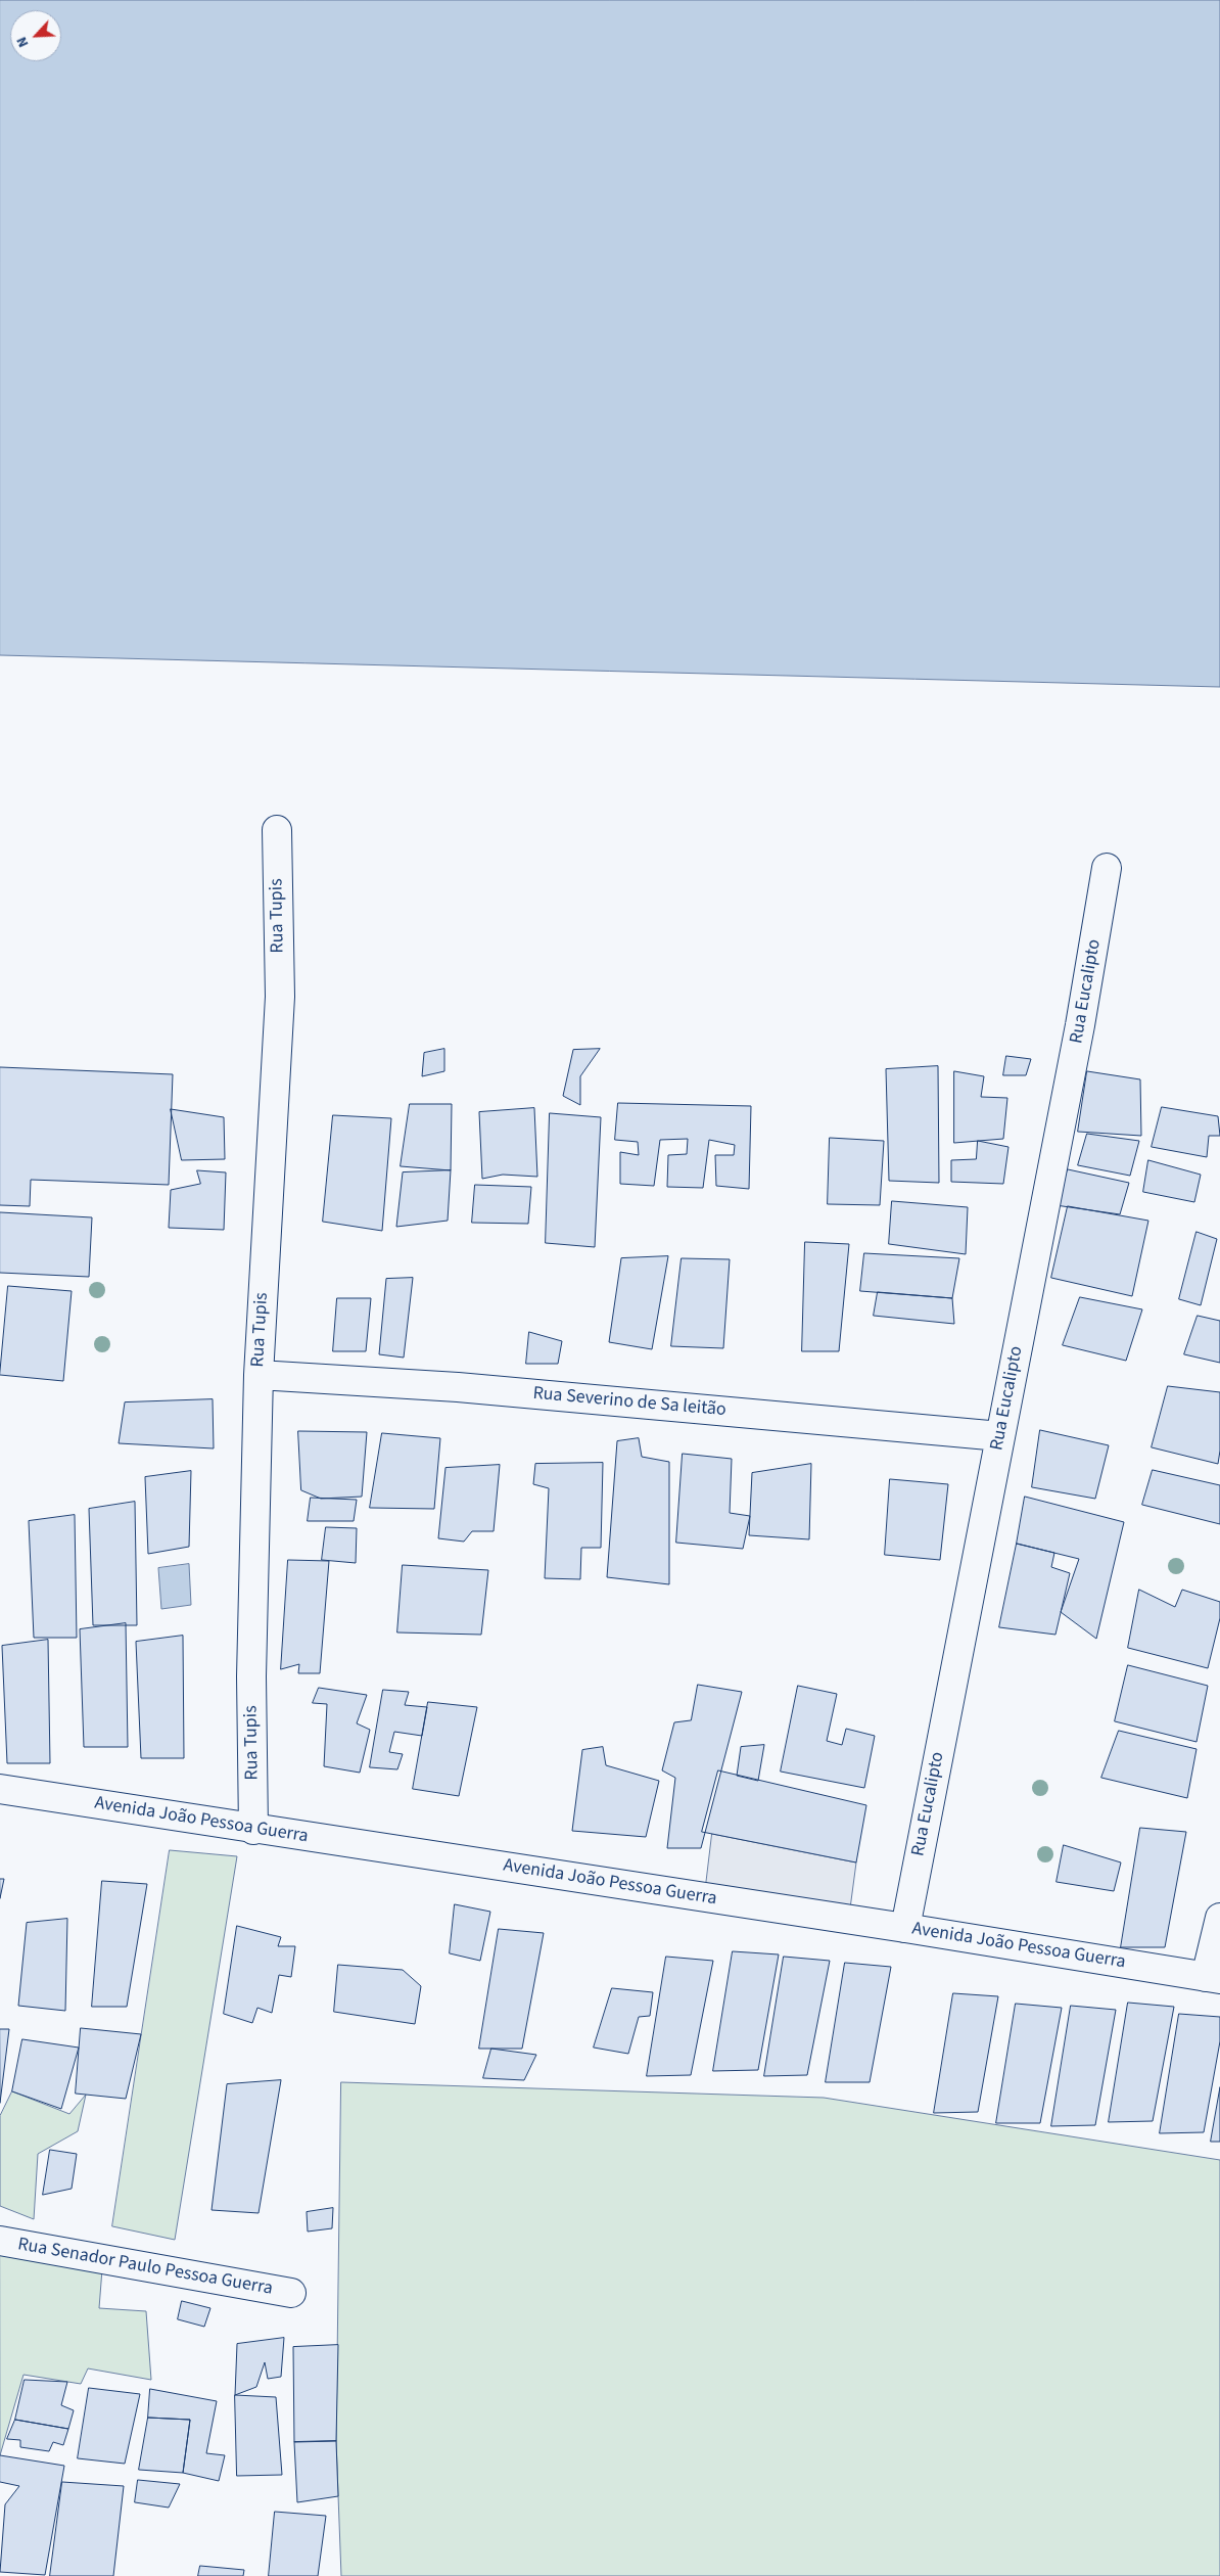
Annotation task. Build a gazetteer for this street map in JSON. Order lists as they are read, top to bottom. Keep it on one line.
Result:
{"streets":{"street":["Rua Tupis","Rua Eucalipto","Rua Severino de Sa leitão","Avenida João Pessoa Guerra","Rua Senador Paulo Pessoa Guerra"]},"crossings":[["Rua Tupis","Rua Severino de Sa leitão"],["Rua Tupis","Avenida João Pessoa Guerra"],["Rua Eucalipto","Rua Severino de Sa leitão"],["Rua Eucalipto","Avenida João Pessoa Guerra"]],"north":"bottom left"}
